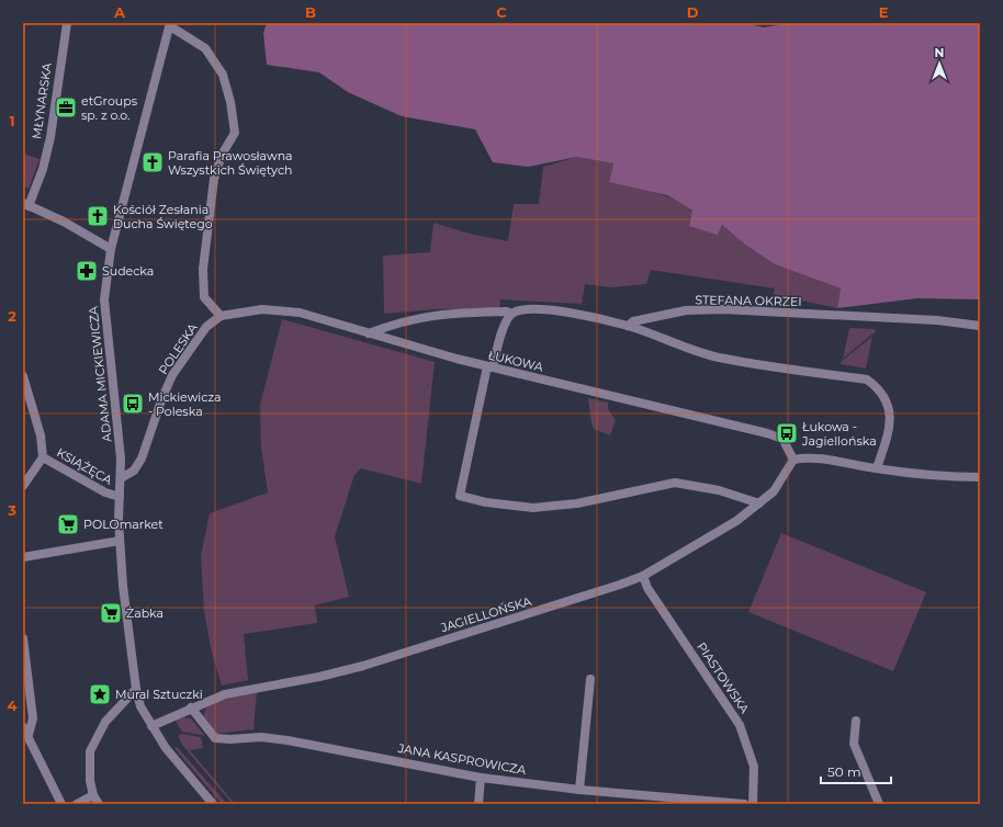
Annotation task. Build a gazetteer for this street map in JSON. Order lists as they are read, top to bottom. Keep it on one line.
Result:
{"streets":{"street":["MŁYNARSKA","STEFANA OKRZEI","POLESKA","ŁUKOWA","ADAMA MICKIEWICZA","KSIĄŻĘCA","JAGIELLOŃSKA","PIASTOWSKA","JANA KASPROWICZA"]},"crossings":[["POLESKA","ŁUKOWA"],["POLESKA","ADAMA MICKIEWICZA"],["ŁUKOWA","JAGIELLOŃSKA"],["ADAMA MICKIEWICZA","KSIĄŻĘCA"],["ADAMA MICKIEWICZA","JAGIELLOŃSKA"],["JAGIELLOŃSKA","PIASTOWSKA"],["JAGIELLOŃSKA","JANA KASPROWICZA"]],"places":{"office":["etGroups sp. z o.o."],"church":["Parafia Prawosławna Wszystkich Świętych","Kościół Zesłania Ducha Świętego"],"pharmacy":["Sudecka"],"bus stop":["Mickiewicza - Poleska","Łukowa - Jagiellońska"],"supermarket":["POLOmarket","Żabka"],"place":["Mural Sztuczki"]},"scale_bar":"50 m","north":"top","grid":{"columns":["A","B","C","D","E"],"rows":["1","2","3","4"]}}
